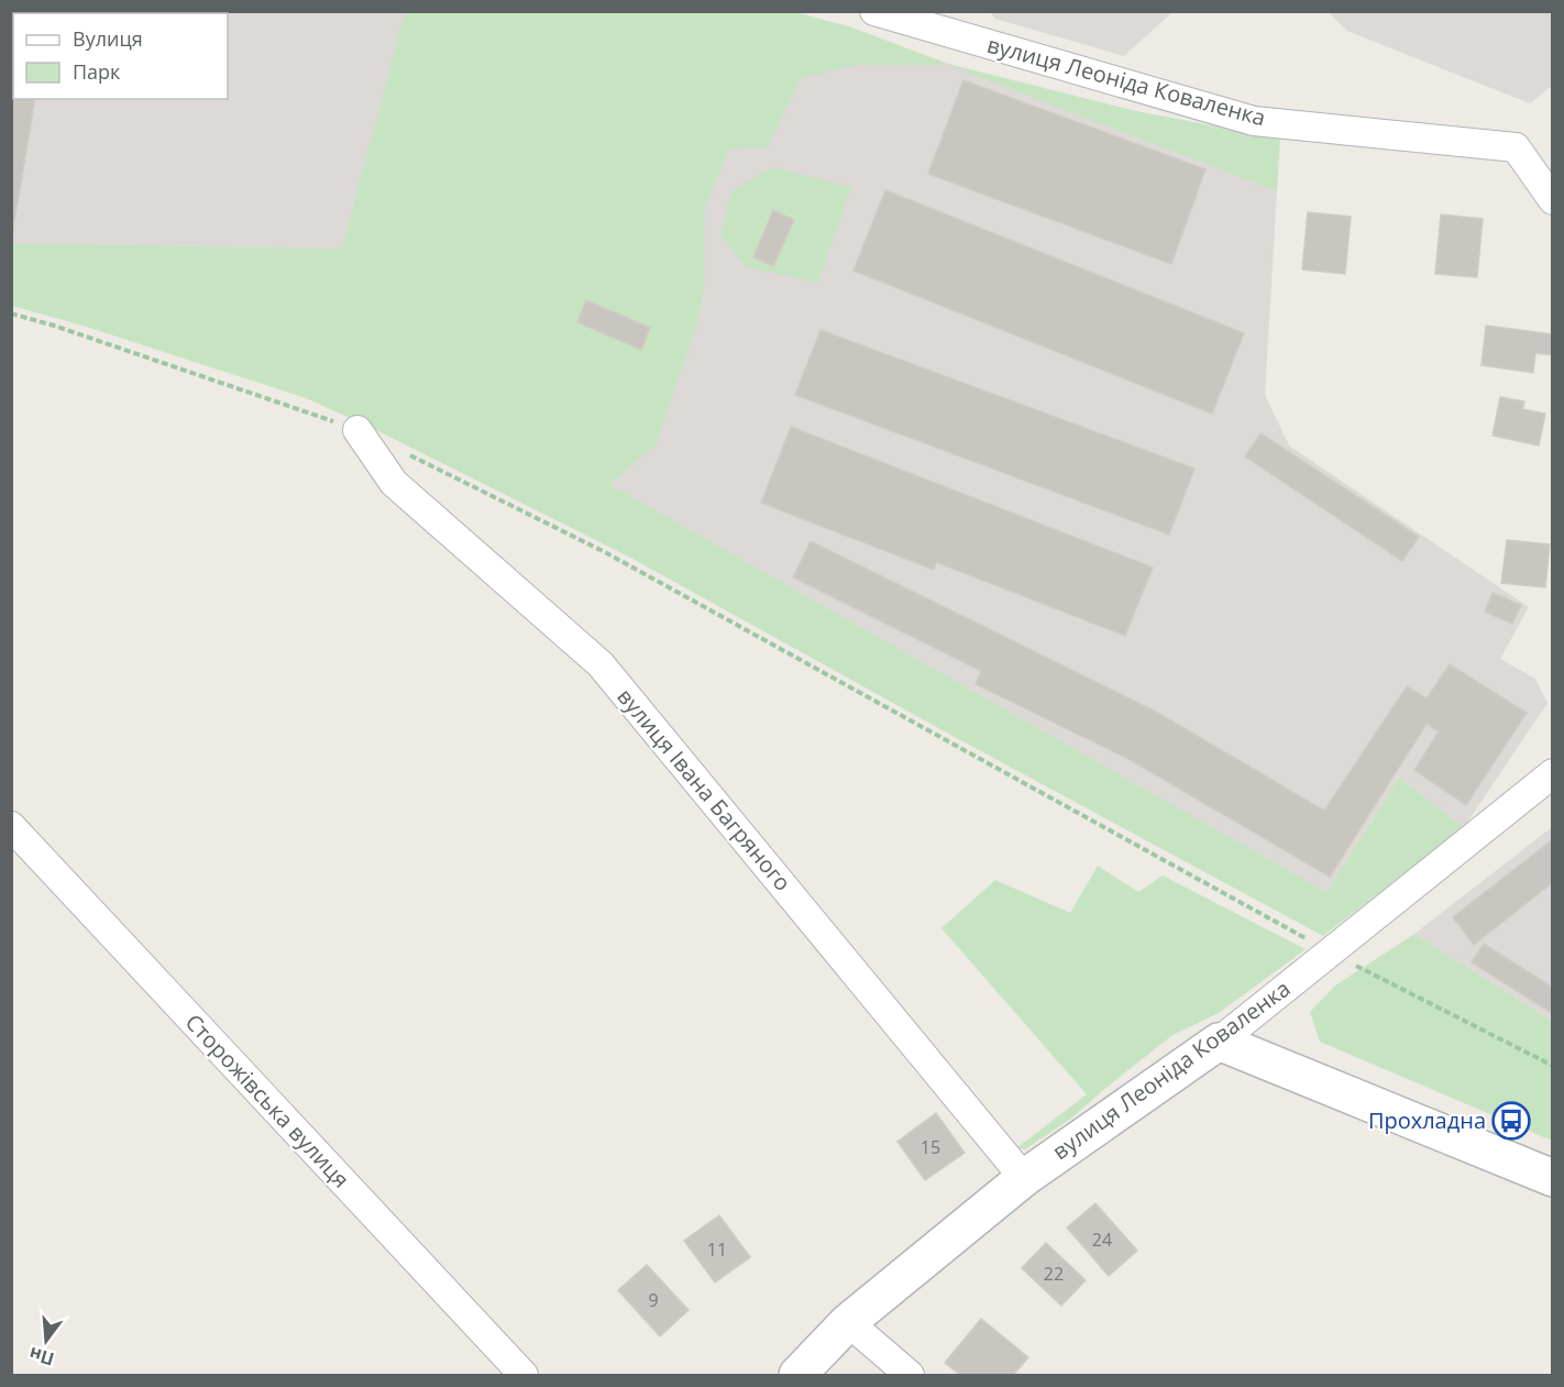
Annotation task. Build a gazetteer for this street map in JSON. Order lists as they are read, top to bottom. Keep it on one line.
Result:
{"streets":{"street":["вулиця Леоніда Коваленка","вулиця Івана Багряного","Сторожівська вулиця"]},"crossings":[["вулиця Леоніда Коваленка","вулиця Івана Багряного"]],"places":{"bus stop":["Прохладна"]},"house_numbers":["15","24","11","22","9"],"legend":["Вулиця","Парк"],"north":"bottom"}
